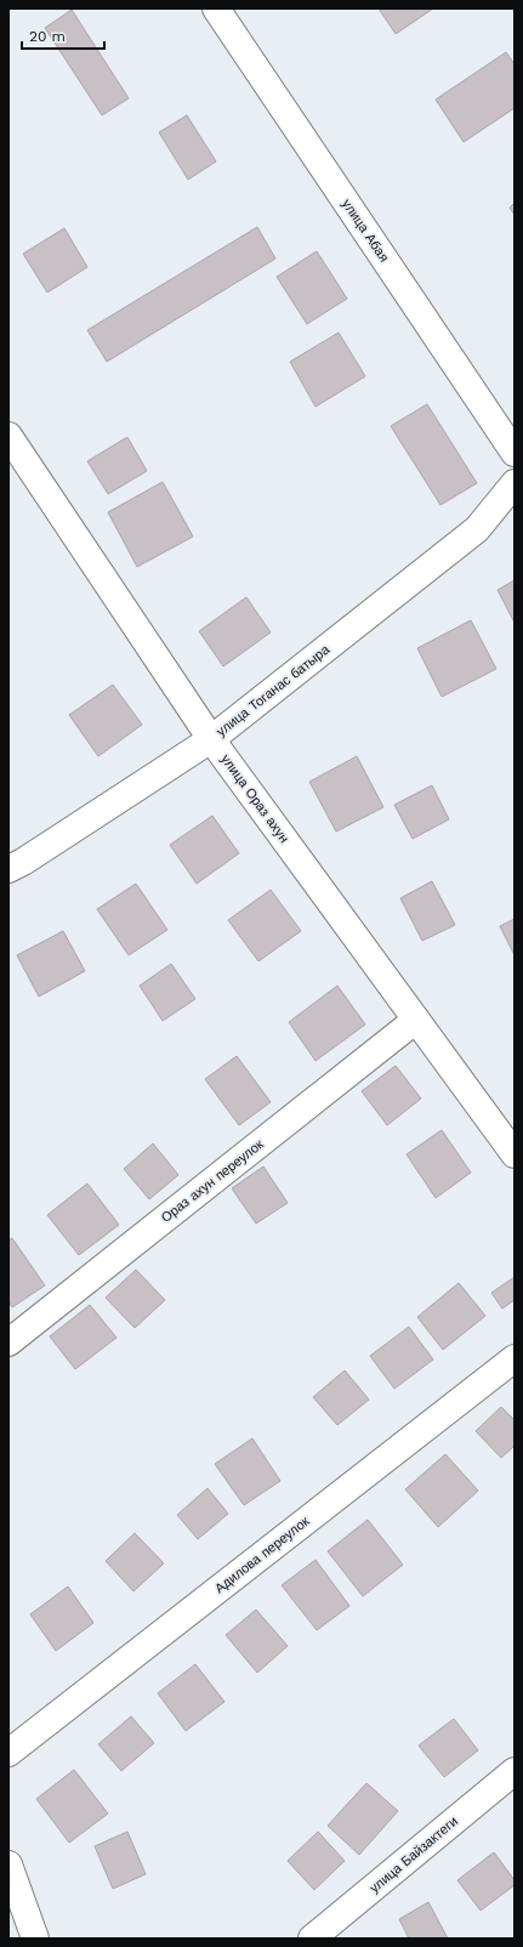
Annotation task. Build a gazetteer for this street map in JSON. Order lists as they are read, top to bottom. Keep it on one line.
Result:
{"streets":{"street":["улица Абая","улица Тоганас батыра","улица Ораз ахун","Ораз ахун переулок","Адилова переулок","улица Байзактеги"]},"crossings":[["улица Тоганас батыра","улица Ораз ахун"],["улица Ораз ахун","Ораз ахун переулок"]],"scale_bar":"20 m"}
